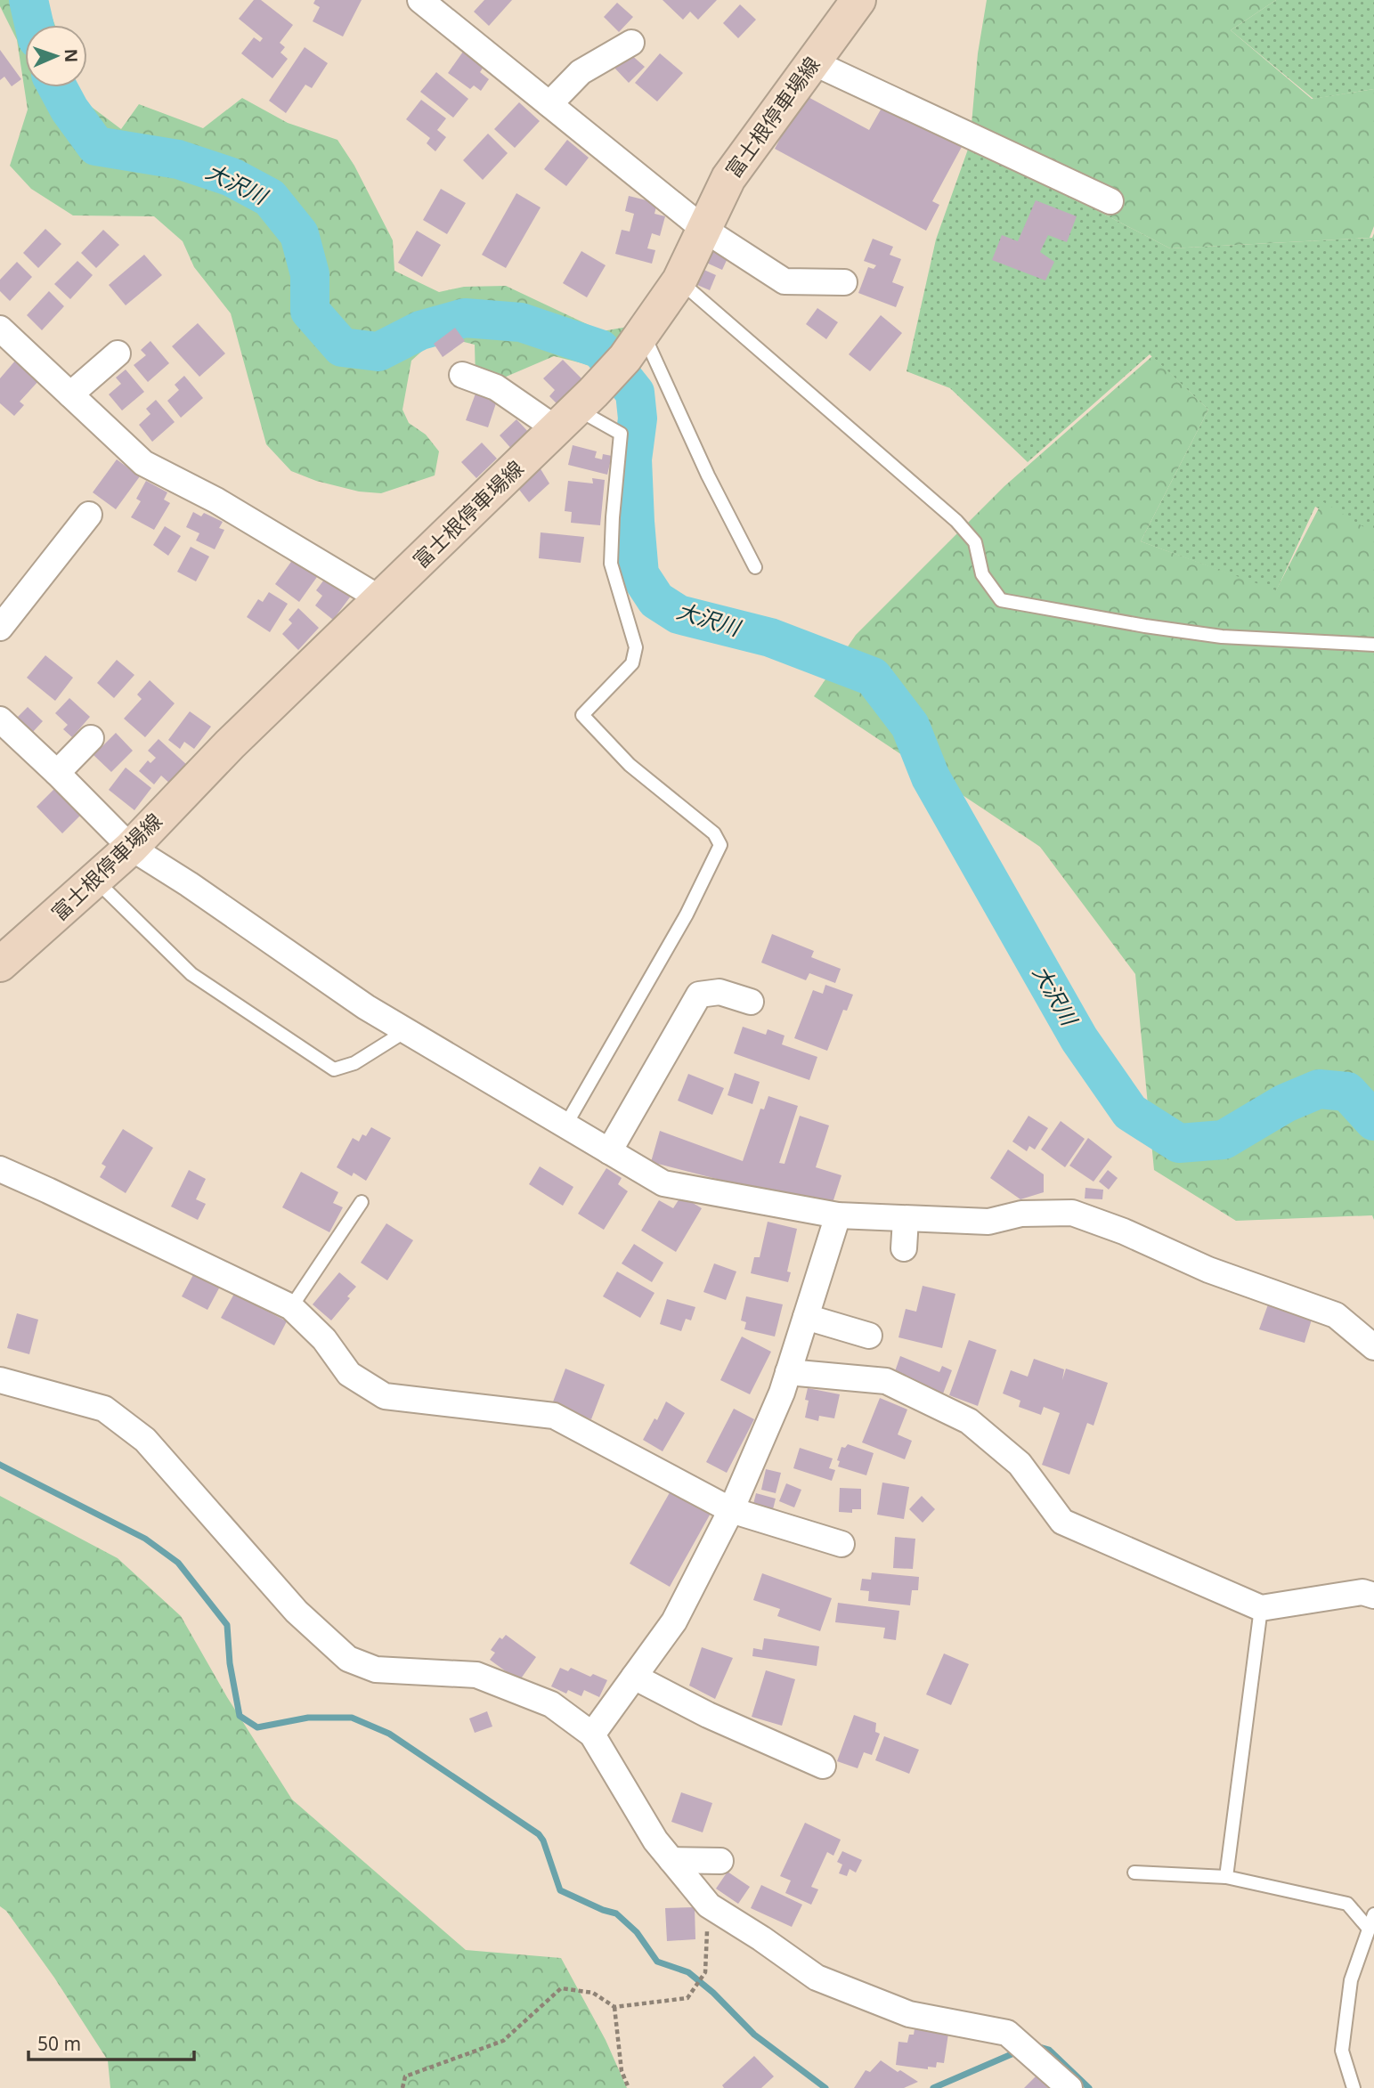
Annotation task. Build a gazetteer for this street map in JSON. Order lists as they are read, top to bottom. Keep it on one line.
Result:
{"streets":{"main road":["富士根停車場線"]},"water":["大沢川"],"scale_bar":"50 m","north":"right"}
